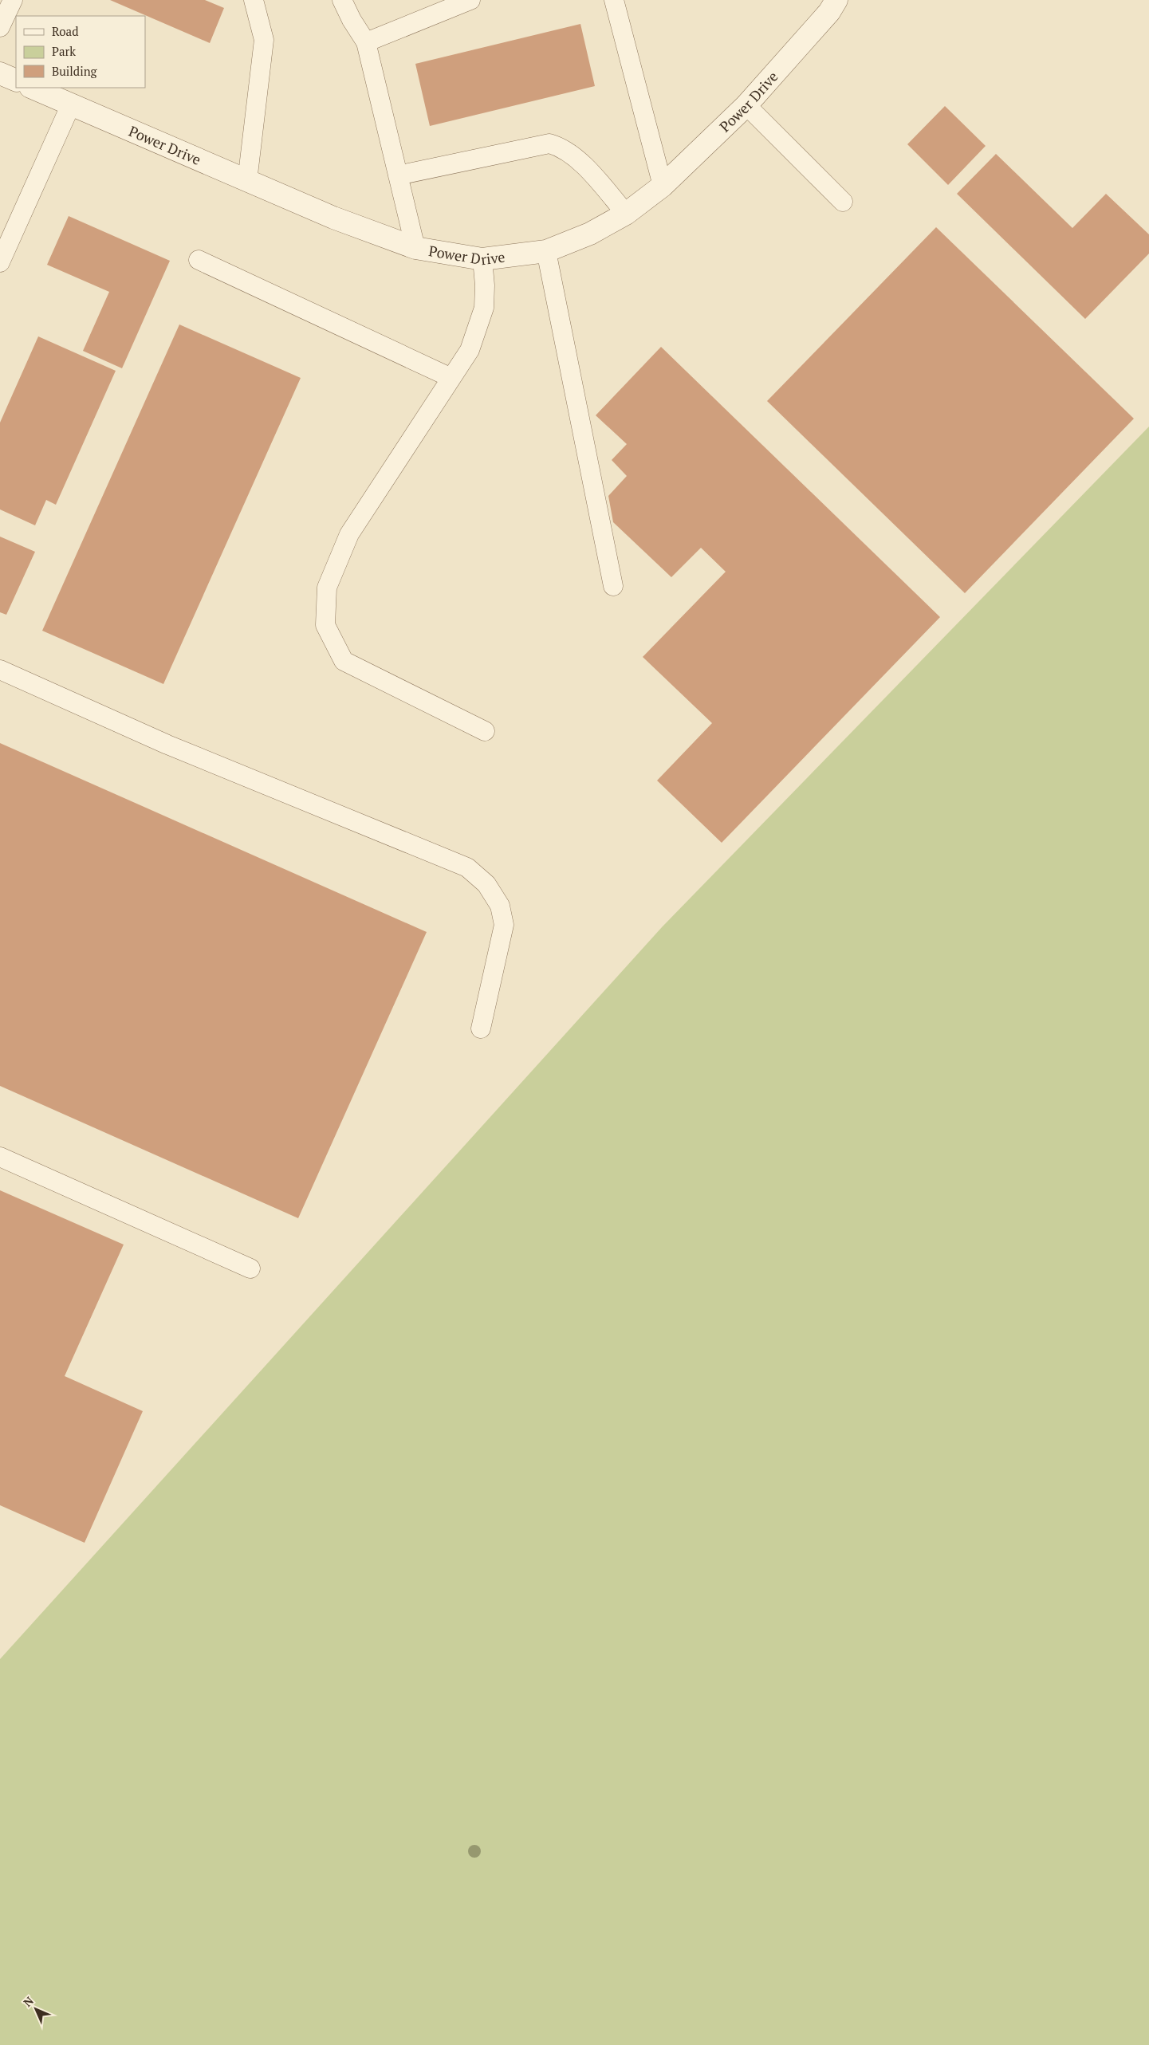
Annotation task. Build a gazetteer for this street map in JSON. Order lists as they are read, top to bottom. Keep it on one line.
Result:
{"streets":{"street":["Power Drive"]},"legend":["Road","Park","Building"],"north":"top left"}
